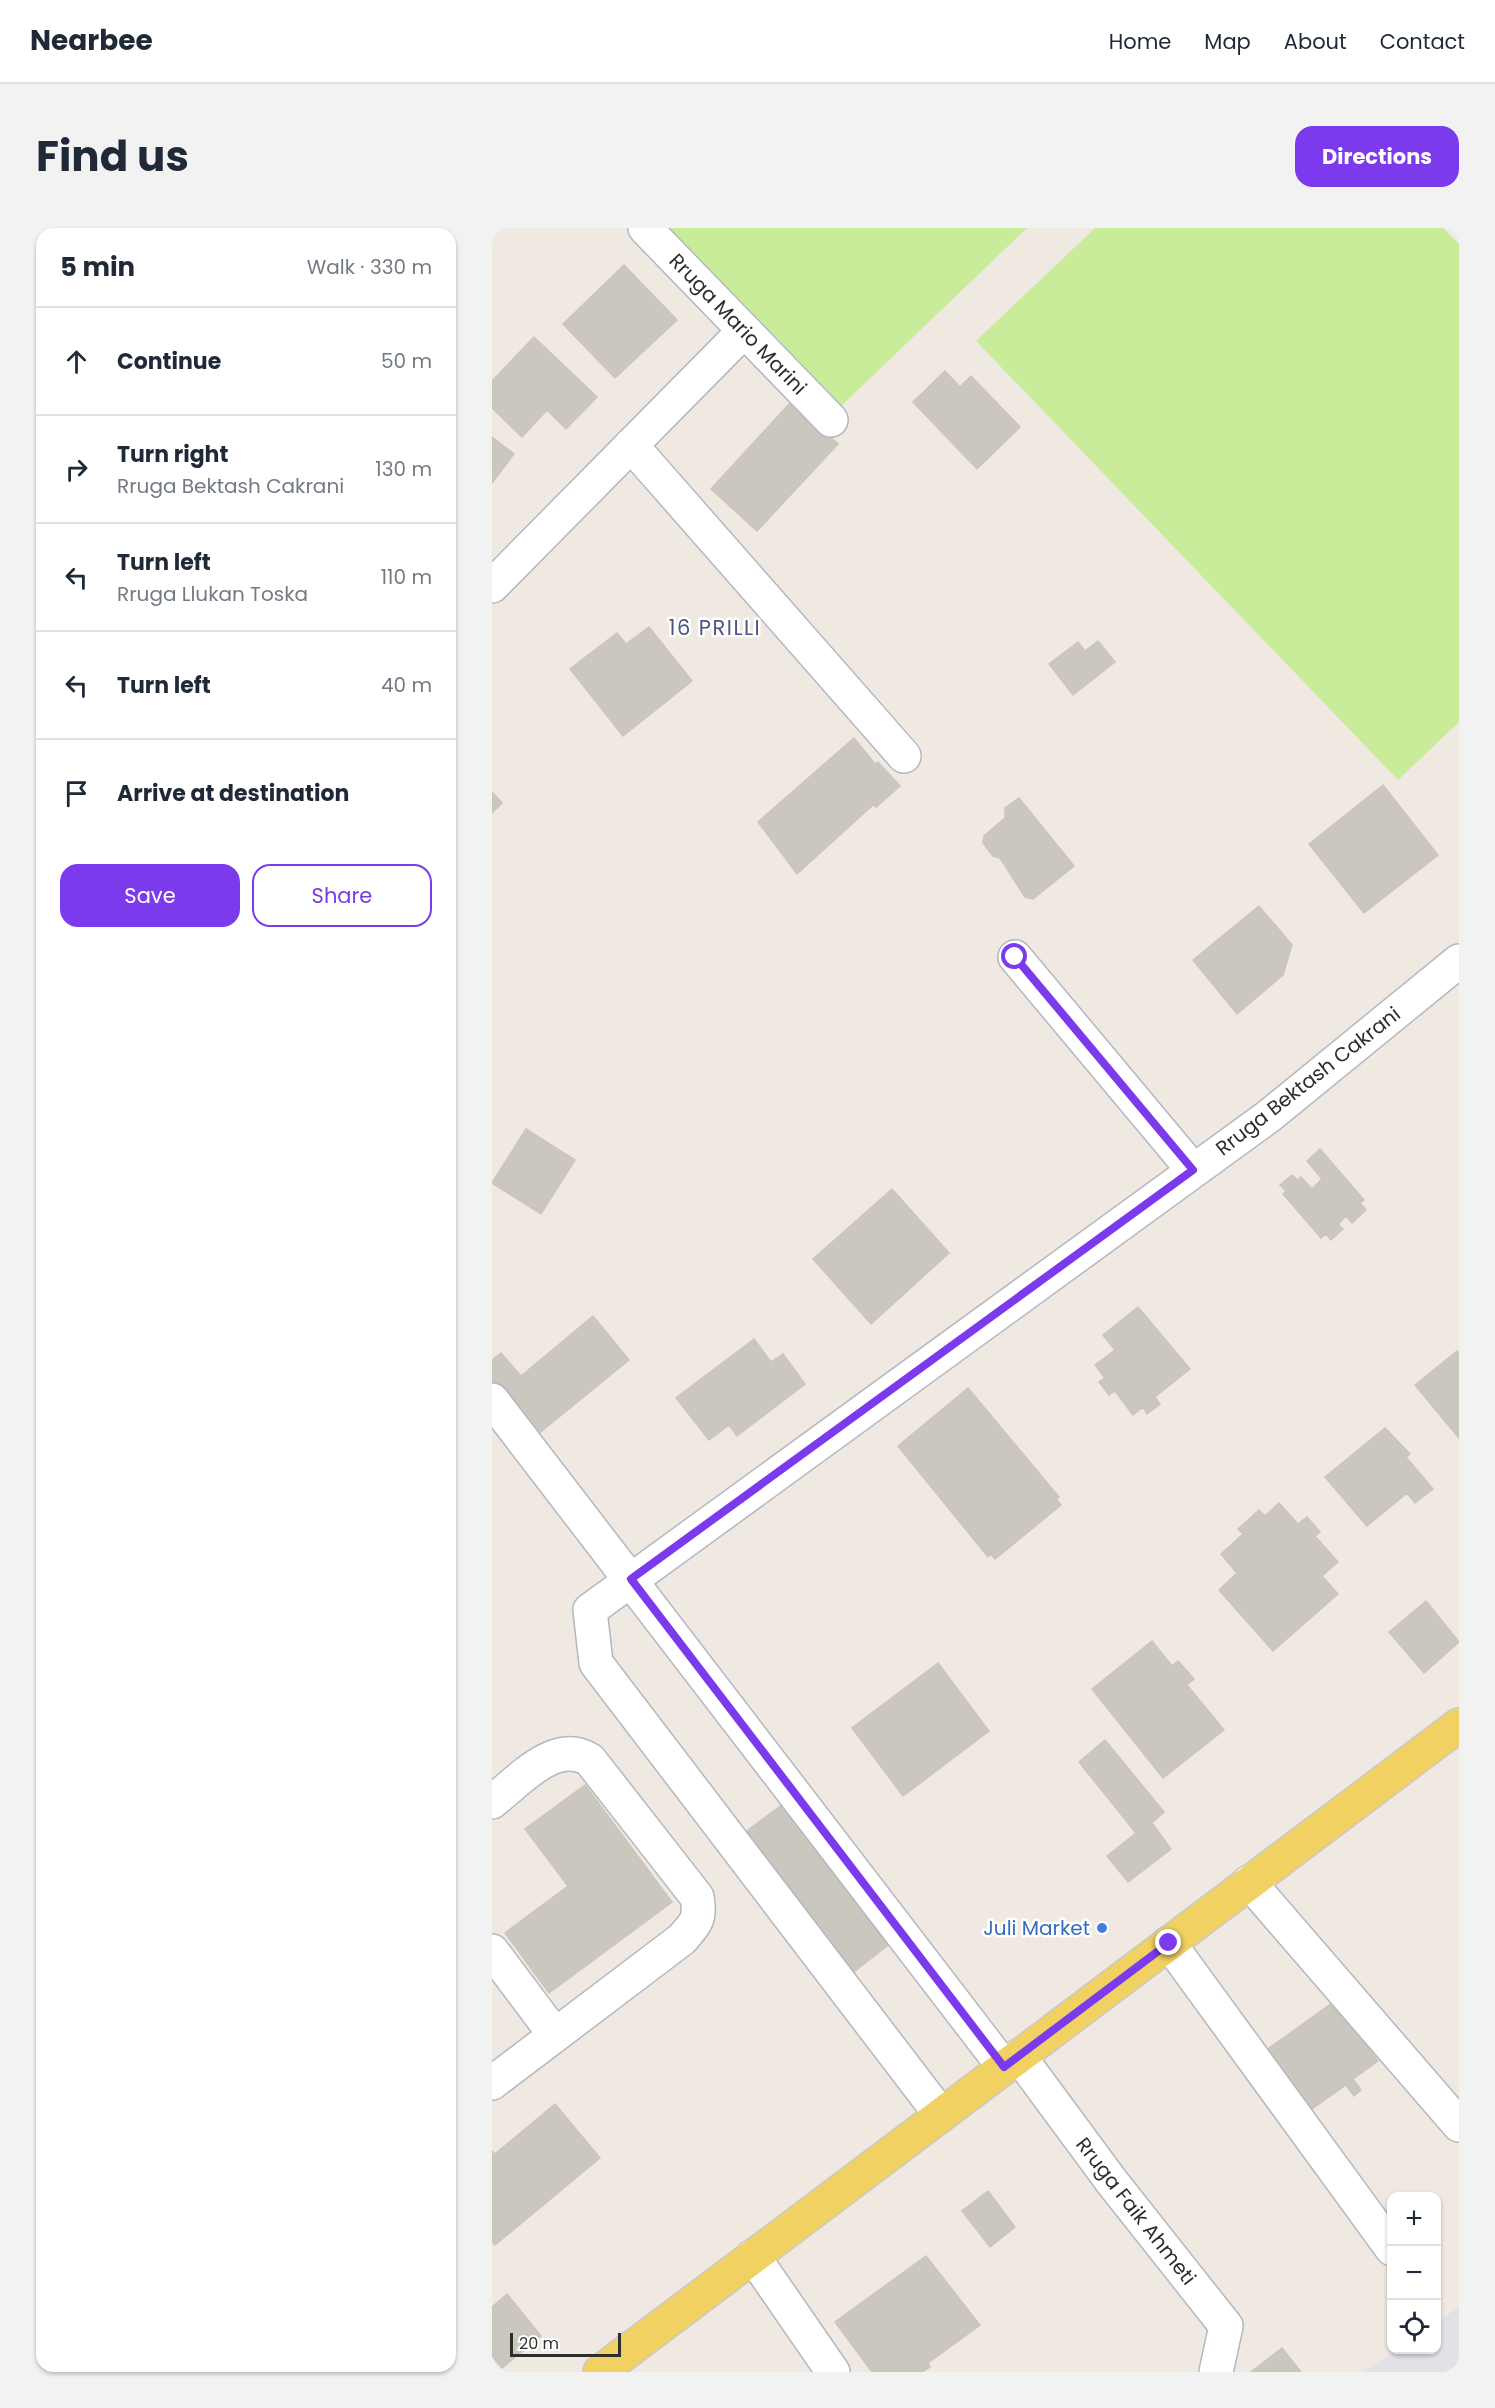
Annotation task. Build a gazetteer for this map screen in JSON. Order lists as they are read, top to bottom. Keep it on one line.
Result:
{"streets":{"street":["Rruga Mario Marini","Rruga Bektash Cakrani","Rruga Faik Ahmeti"]},"crossings":[["Rruga Bektash Cakrani","Rruga Faik Ahmeti"]],"districts":["16 PRILLI"],"places":["Juli Market"],"scale_bar":"20 m","page":{"header":"Nearbee","nav":["Home","Map","About","Contact"],"title":"Find us","buttons":["Directions",["Save","Share"]],"heading":["5 min","Walk · 330 m"],"list":[["Continue","50 m"],["Turn right","Rruga Bektash Cakrani","130 m"],["Turn left","Rruga Llukan Toska","110 m"],["Turn left","40 m"],"Arrive at destination"],"map_buttons":["+","−"],"scale":"20 m"}}
